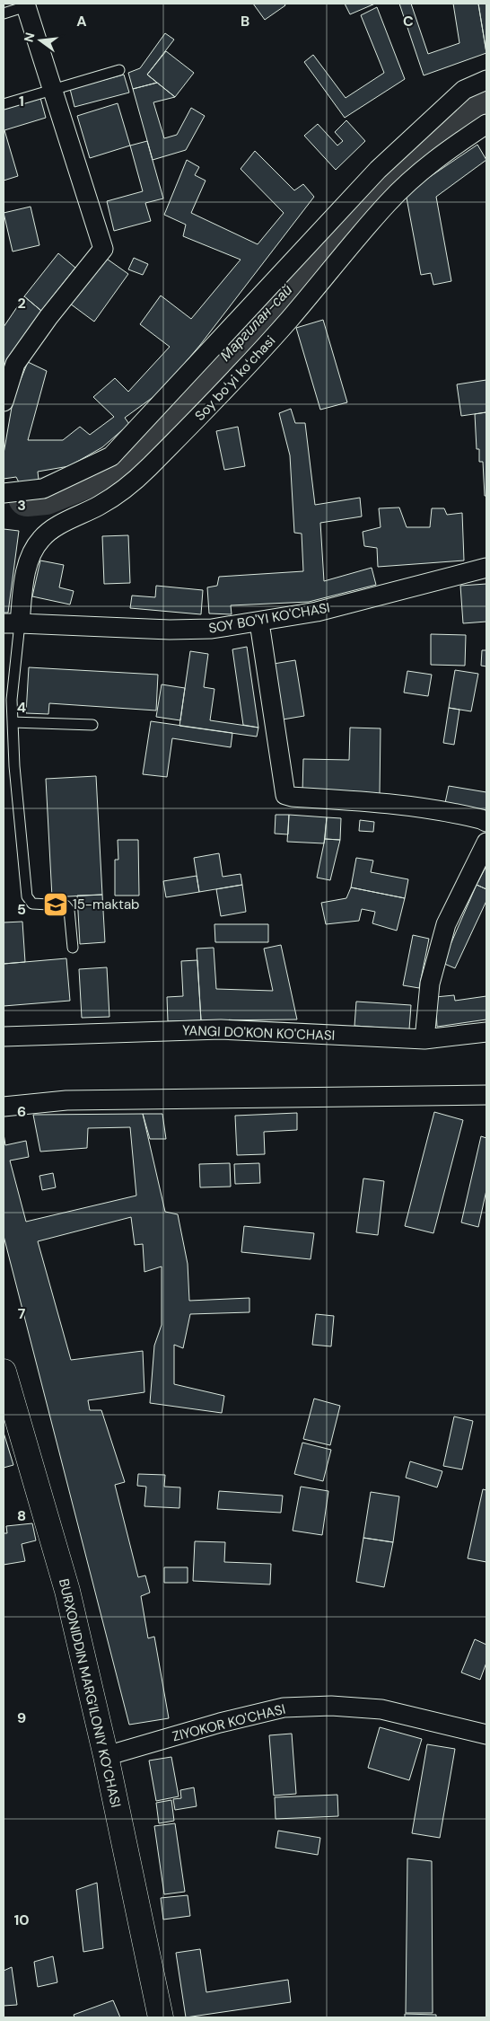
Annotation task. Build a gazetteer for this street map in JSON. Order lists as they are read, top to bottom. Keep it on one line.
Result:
{"streets":{"main road":["BURXONIDDIN MARG’ILONIY KO’CHASI"],"street":["Soy boʻyi koʻchasi","SOY BO'YI KO'CHASI","YANGI DO'KON KO'CHASI","ZIYOKOR KO'CHASI"]},"crossings":[["Soy boʻyi koʻchasi","SOY BO'YI KO'CHASI"],["BURXONIDDIN MARG’ILONIY KO’CHASI","ZIYOKOR KO'CHASI"]],"water":["Маргилан-сай"],"places":{"school or university":["15-maktab"]},"north":"left","grid":{"columns":["A","B","C"],"rows":["1","2","3","4","5","6","7","8","9","10"]}}
